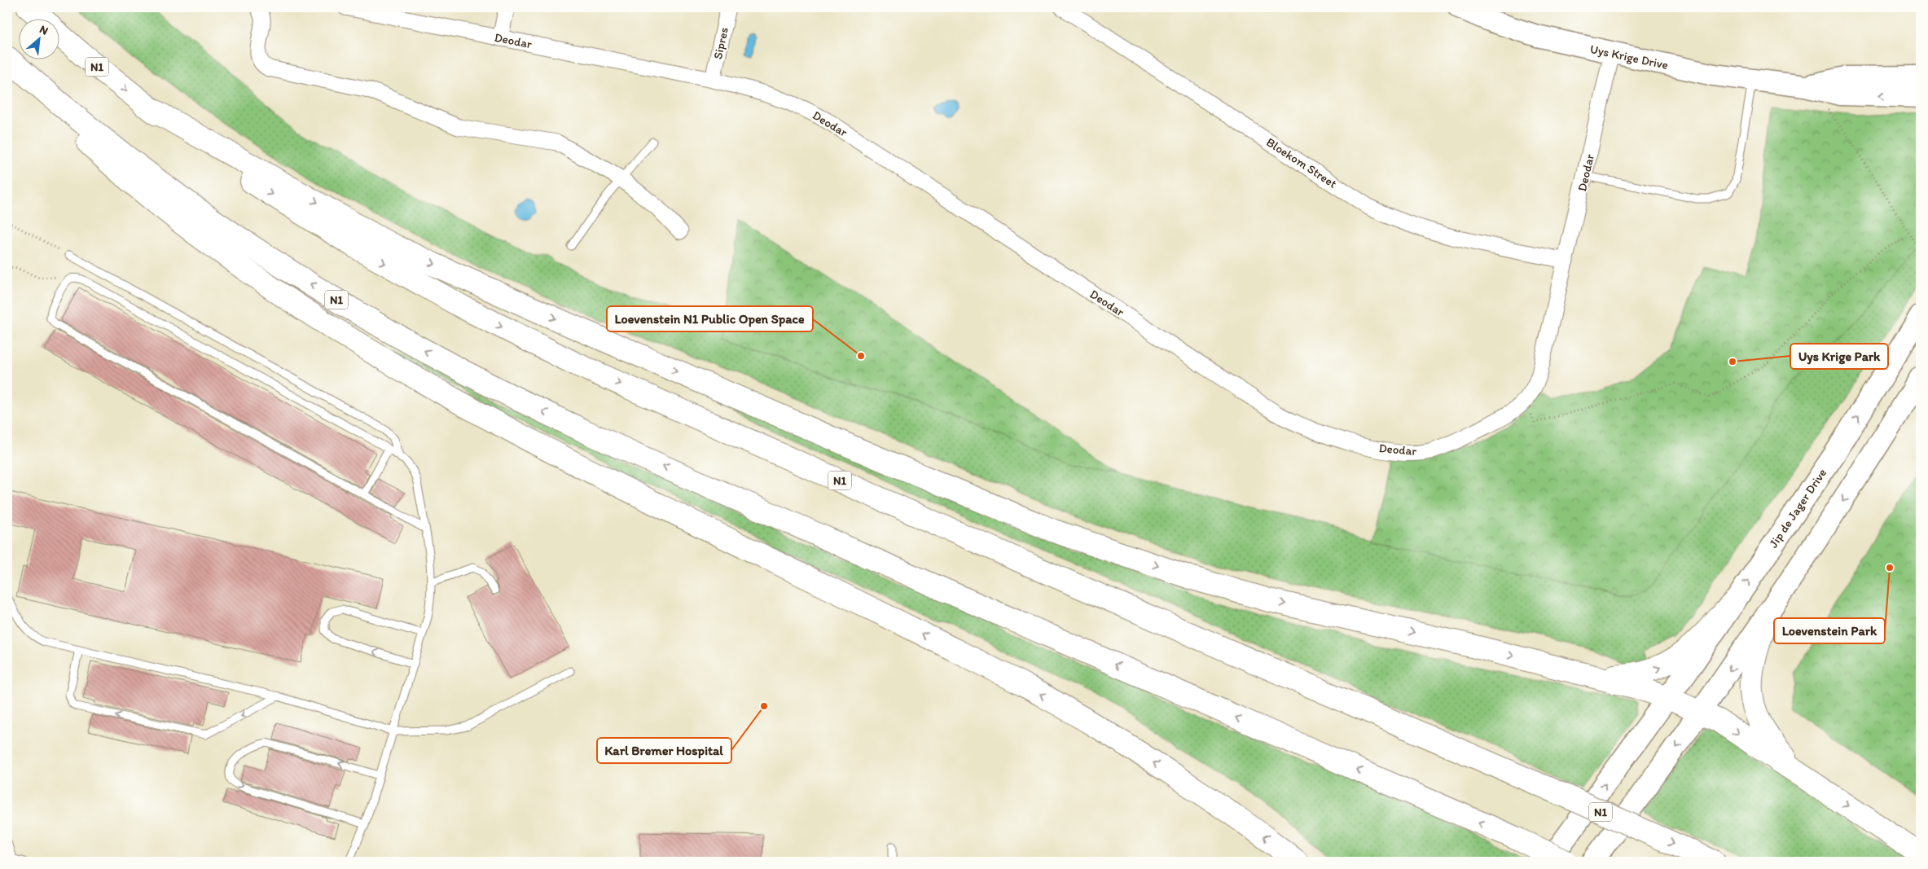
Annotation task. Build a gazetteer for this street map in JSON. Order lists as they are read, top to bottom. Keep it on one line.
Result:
{"streets":{"highway":["N1"],"main road":["Uys Krige Drive","Jip de Jager Drive"],"street":["Deodar","Sipres","Bloekom Street"]},"crossings":[["Deodar","Sipres"],["Deodar","Uys Krige Drive"],["Deodar","Bloekom Street"]],"places":["Loevenstein N1 Public Open Space","Uys Krige Park","Loevenstein Park","Karl Bremer Hospital"],"north":"top right"}
